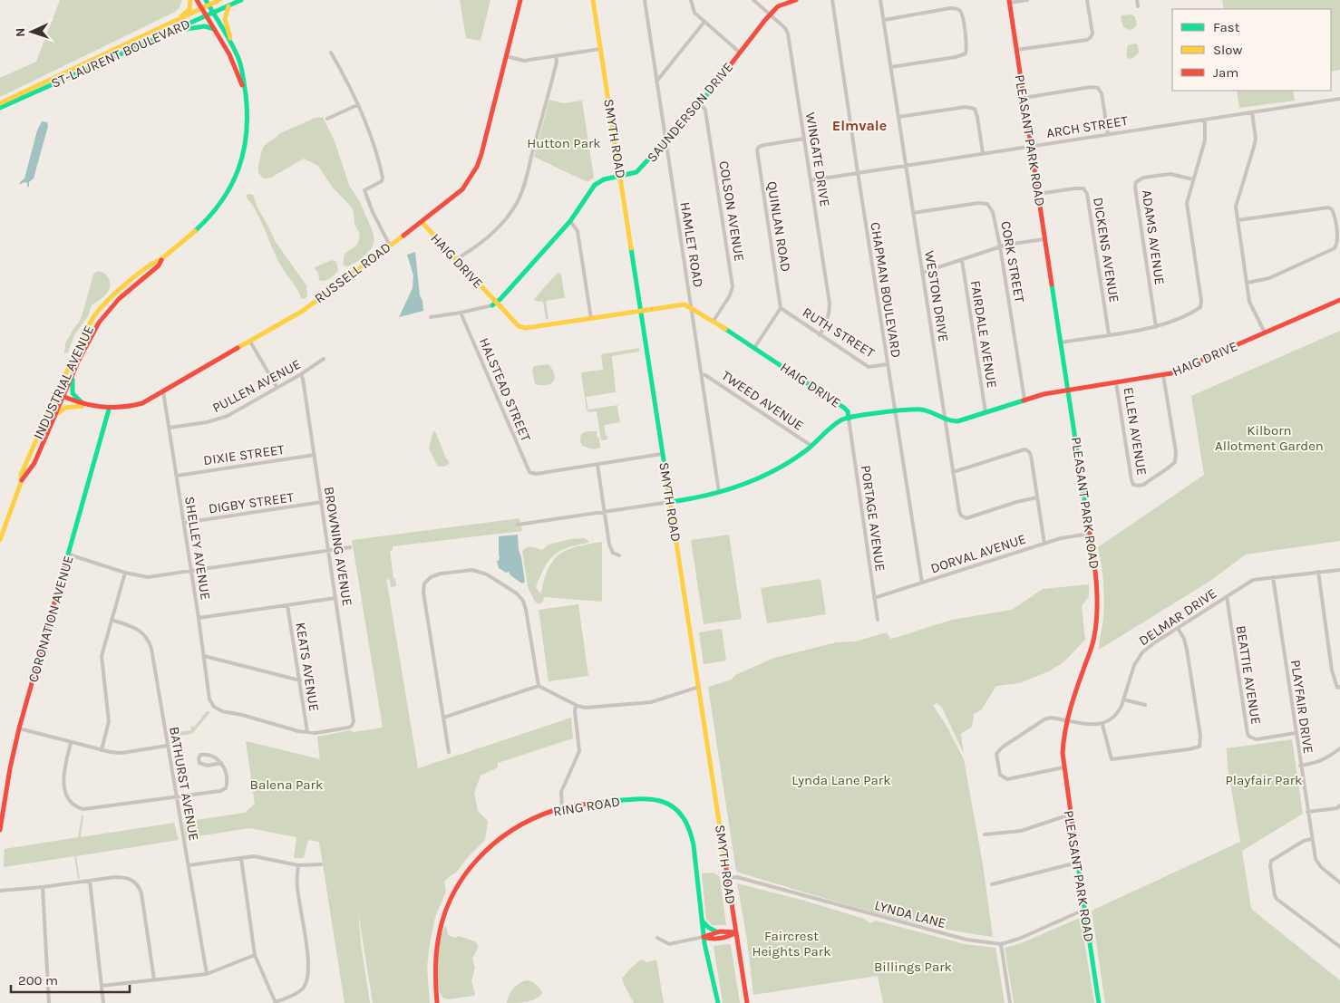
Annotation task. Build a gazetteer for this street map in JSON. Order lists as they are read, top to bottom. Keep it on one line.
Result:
{"streets":{"street":["ST-LAURENT BOULEVARD","SAUNDERSON DRIVE","ARCH STREET","SMYTH ROAD","PLEASANT PARK ROAD","WINGATE DRIVE","COLSON AVENUE","QUINLAN ROAD","ADAMS AVENUE","HAMLET ROAD","DICKENS AVENUE","HAIG DRIVE","CORK STREET","RUSSELL ROAD","CHAPMAN BOULEVARD","WESTON DRIVE","RUTH STREET","FAIRDALE AVENUE","INDUSTRIAL AVENUE","PULLEN AVENUE","HALSTEAD STREET","TWEED AVENUE","ELLEN AVENUE","DIXIE STREET","DIGBY STREET","PORTAGE AVENUE","BROWNING AVENUE","SHELLEY AVENUE","DORVAL AVENUE","DELMAR DRIVE","CORONATION AVENUE","KEATS AVENUE","BEATTIE AVENUE","PLAYFAIR DRIVE","BATHURST AVENUE","RING ROAD","LYNDA LANE"]},"crossings":[["ST-LAURENT BOULEVARD","INDUSTRIAL AVENUE"],["SAUNDERSON DRIVE","SMYTH ROAD"],["SAUNDERSON DRIVE","WINGATE DRIVE"],["SAUNDERSON DRIVE","COLSON AVENUE"],["SAUNDERSON DRIVE","HAMLET ROAD"],["SAUNDERSON DRIVE","HAIG DRIVE"],["ARCH STREET","PLEASANT PARK ROAD"],["ARCH STREET","WINGATE DRIVE"],["ARCH STREET","CHAPMAN BOULEVARD"],["ARCH STREET","WESTON DRIVE"],["SMYTH ROAD","HAIG DRIVE"],["SMYTH ROAD","LYNDA LANE"],["PLEASANT PARK ROAD","DICKENS AVENUE"],["PLEASANT PARK ROAD","HAIG DRIVE"],["PLEASANT PARK ROAD","DORVAL AVENUE"],["PLEASANT PARK ROAD","LYNDA LANE"],["WINGATE DRIVE","QUINLAN ROAD"],["WINGATE DRIVE","RUTH STREET"],["COLSON AVENUE","HAIG DRIVE"],["QUINLAN ROAD","RUTH STREET"],["HAMLET ROAD","HAIG DRIVE"],["HAMLET ROAD","TWEED AVENUE"],["HAIG DRIVE","CORK STREET"],["HAIG DRIVE","RUSSELL ROAD"],["HAIG DRIVE","CHAPMAN BOULEVARD"],["HAIG DRIVE","WESTON DRIVE"],["HAIG DRIVE","FAIRDALE AVENUE"],["HAIG DRIVE","ELLEN AVENUE"],["HAIG DRIVE","PORTAGE AVENUE"],["CORK STREET","WESTON DRIVE"],["RUSSELL ROAD","INDUSTRIAL AVENUE"],["RUSSELL ROAD","SHELLEY AVENUE"],["RUSSELL ROAD","CORONATION AVENUE"],["CHAPMAN BOULEVARD","RUTH STREET"],["CHAPMAN BOULEVARD","DORVAL AVENUE"],["PULLEN AVENUE","BROWNING AVENUE"],["PULLEN AVENUE","SHELLEY AVENUE"],["DIXIE STREET","BROWNING AVENUE"],["DIXIE STREET","SHELLEY AVENUE"],["DIGBY STREET","BROWNING AVENUE"],["DIGBY STREET","SHELLEY AVENUE"],["PORTAGE AVENUE","DORVAL AVENUE"],["BROWNING AVENUE","SHELLEY AVENUE"],["BROWNING AVENUE","KEATS AVENUE"],["SHELLEY AVENUE","KEATS AVENUE"],["DELMAR DRIVE","BEATTIE AVENUE"],["DELMAR DRIVE","PLAYFAIR DRIVE"],["BEATTIE AVENUE","PLAYFAIR DRIVE"]],"districts":["Elmvale"],"parks":["Hutton Park","Kilborn Allotment Garden","Lynda Lane Park","Playfair Park","Balena Park","Faircrest Heights Park","Billings Park"],"legend":["Fast","Slow","Jam"],"scale_bar":"200 m","north":"left"}
